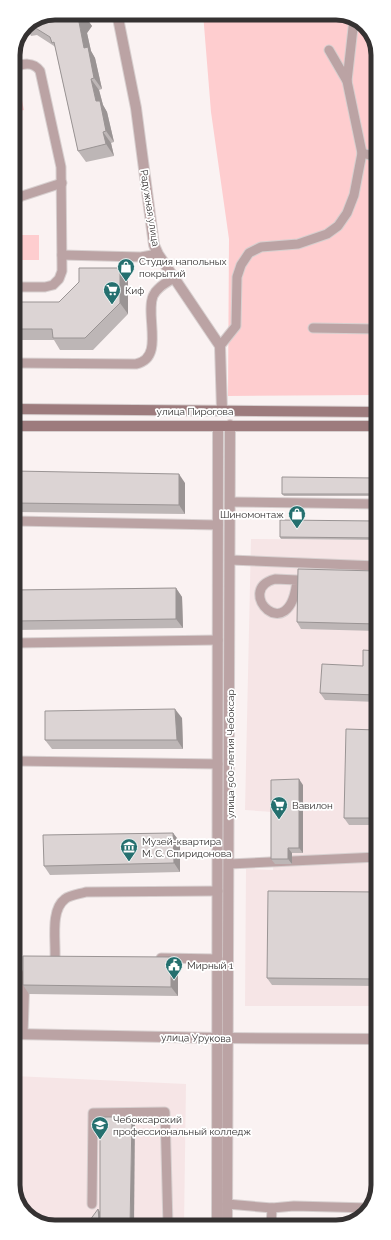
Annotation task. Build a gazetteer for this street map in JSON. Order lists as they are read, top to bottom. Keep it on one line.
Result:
{"streets":{"main road":["улица Пирогова"],"street":["Радужная улица","улица 500-летия Чебоксар","улица Урукова"]},"crossings":[["улица Пирогова","улица 500-летия Чебоксар"],["улица 500-летия Чебоксар","улица Урукова"]],"places":{"shop":["Студия напольных покрытий","Шиномонтаж"],"supermarket":["Киф","Вавилон"],"museum":["Музей-квартира М. С. Спиридонова"],"public building":["Мирный 1"],"school or university":["Чебоксарский профессиональный колледж"]}}
